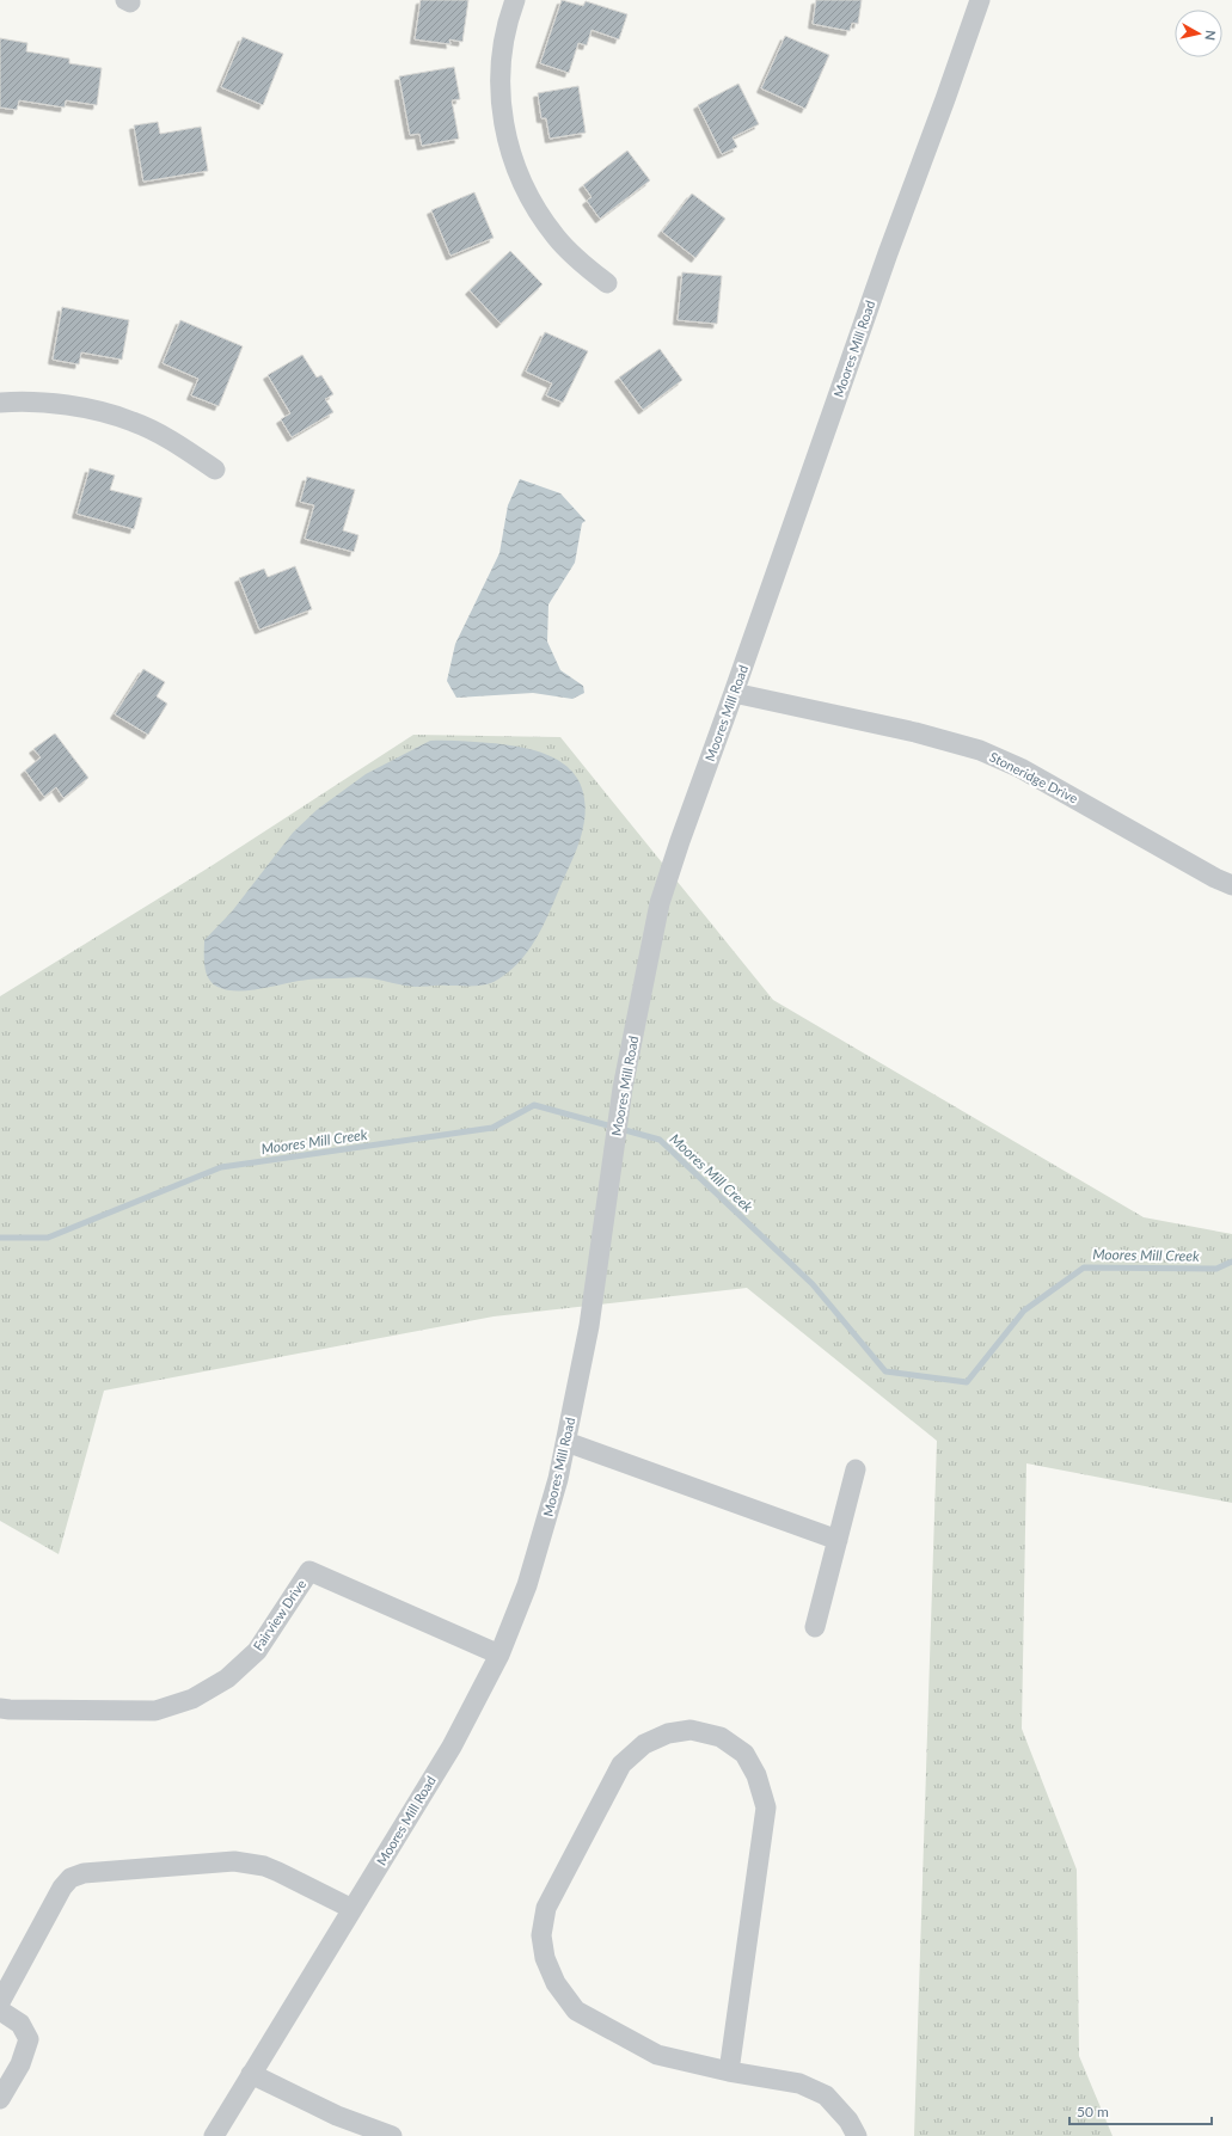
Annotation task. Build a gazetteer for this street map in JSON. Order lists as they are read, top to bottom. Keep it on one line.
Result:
{"streets":{"street":["Moores Mill Road","Stoneridge Drive","Fairview Drive"]},"crossings":[["Moores Mill Road","Stoneridge Drive"],["Moores Mill Road","Fairview Drive"]],"water":["Moores Mill Creek"],"scale_bar":"50 m","north":"right"}
